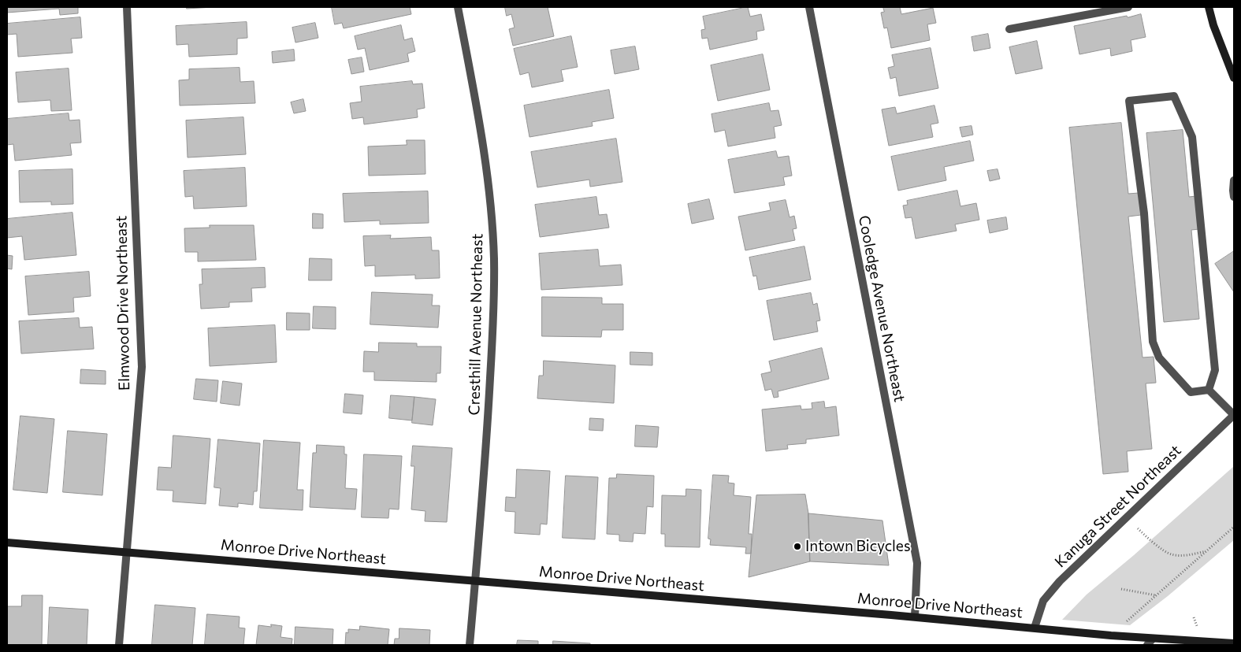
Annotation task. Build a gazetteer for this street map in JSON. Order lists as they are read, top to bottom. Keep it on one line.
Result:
{"streets":{"main road":["Monroe Drive Northeast"],"street":["Elmwood Drive Northeast","Cooledge Avenue Northeast","Cresthill Avenue Northeast","Kanuga Street Northeast"]},"crossings":[["Elmwood Drive Northeast","Monroe Drive Northeast"],["Cooledge Avenue Northeast","Monroe Drive Northeast"],["Cresthill Avenue Northeast","Monroe Drive Northeast"],["Kanuga Street Northeast","Monroe Drive Northeast"]],"places":["Intown Bicycles"]}
